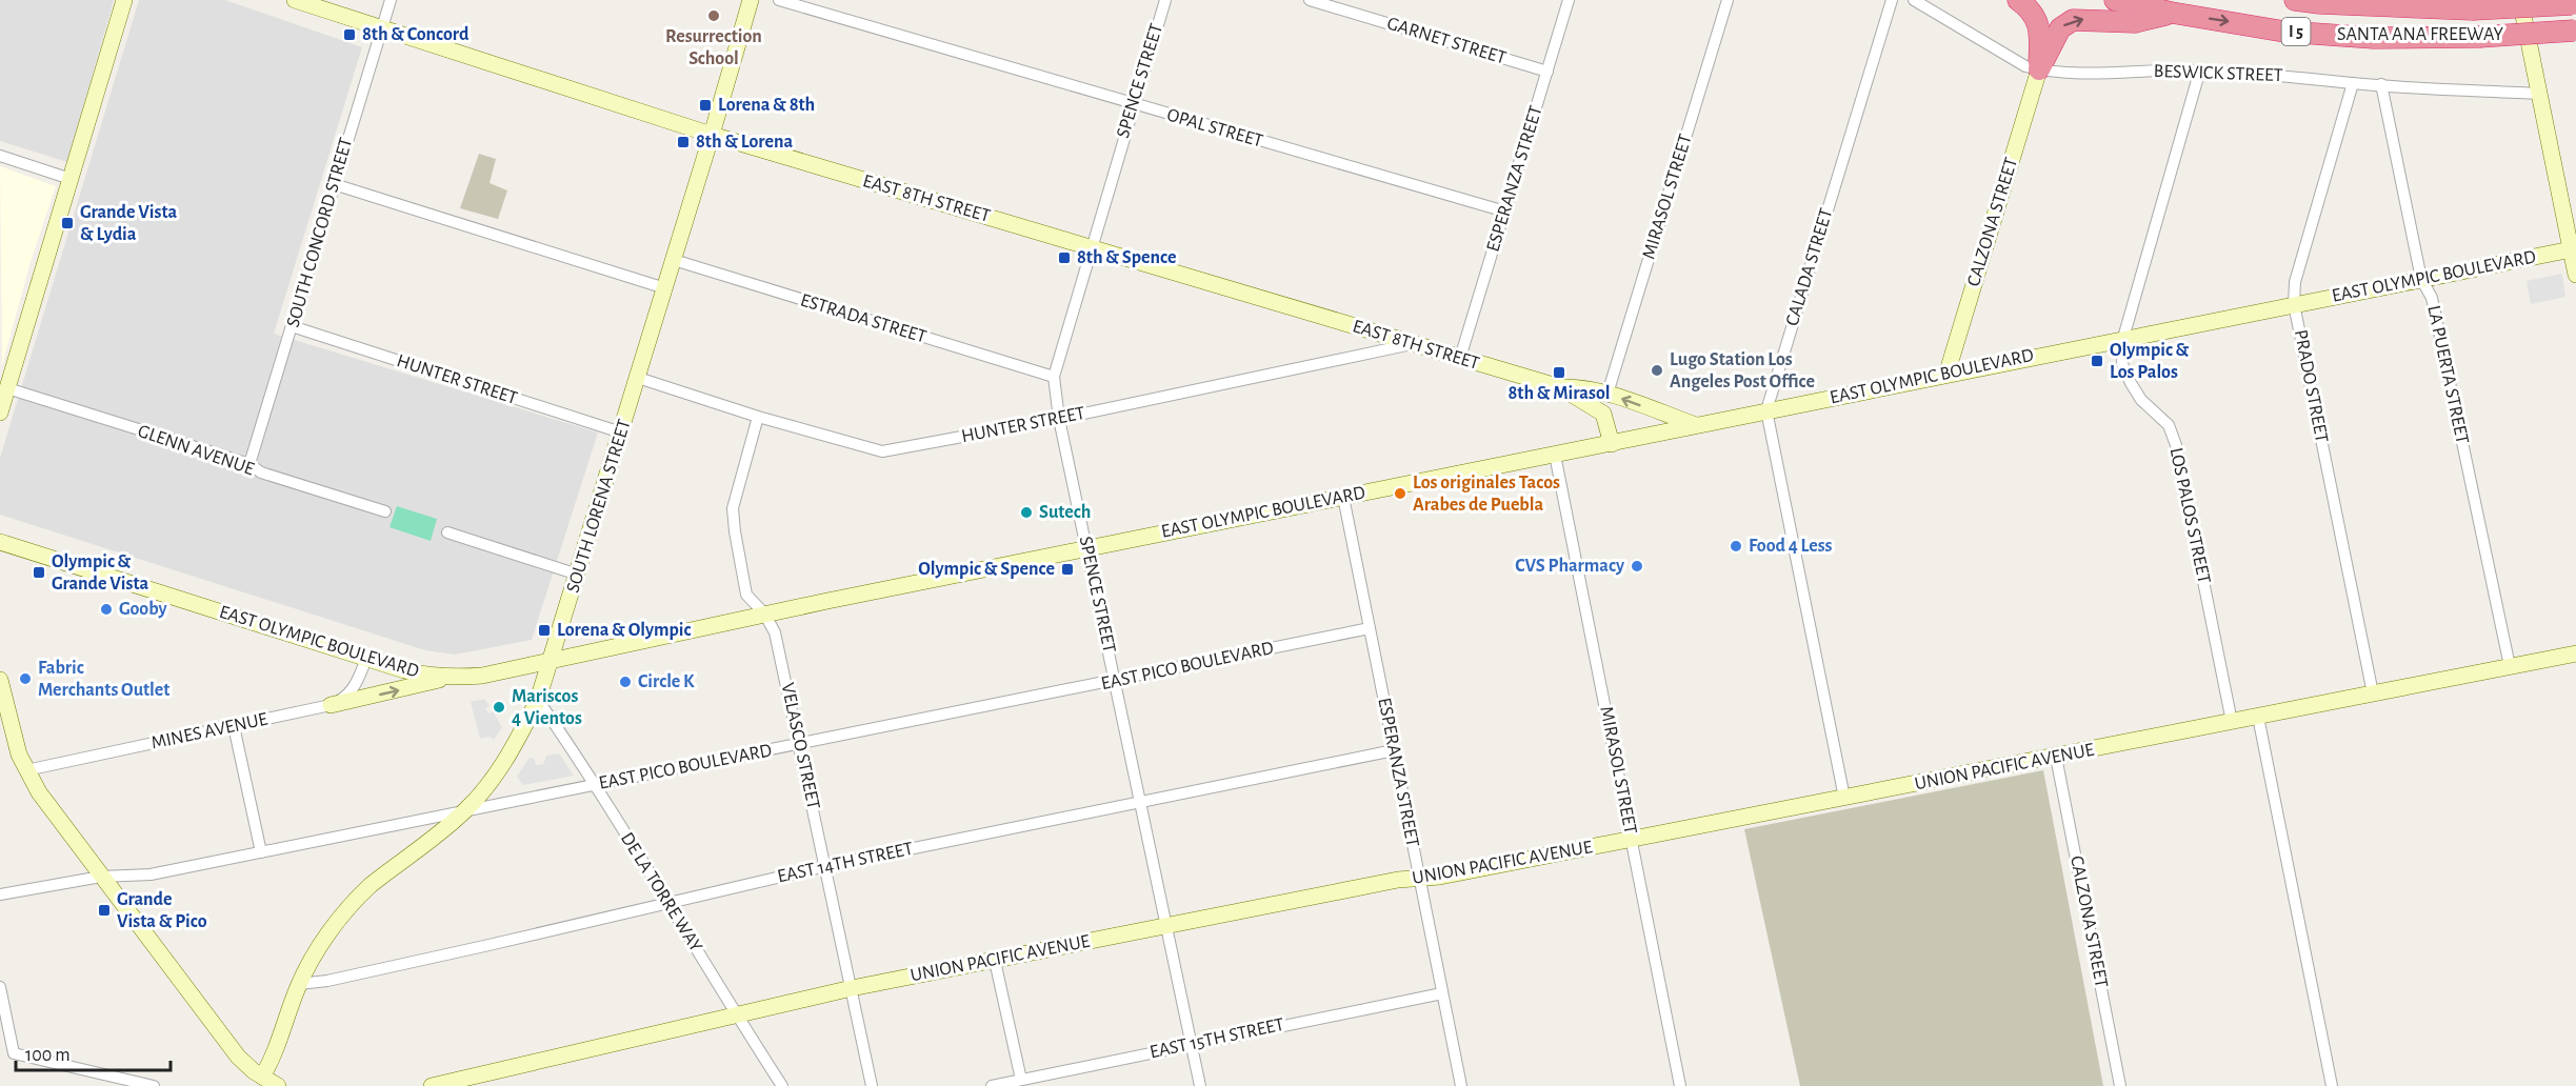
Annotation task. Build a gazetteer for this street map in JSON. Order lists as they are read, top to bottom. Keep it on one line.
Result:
{"streets":{"highway":["I 5","SANTA ANA FREEWAY"],"main road":["EAST 8TH STREET","CALZONA STREET","EAST OLYMPIC BOULEVARD","SOUTH LORENA STREET","UNION PACIFIC AVENUE"],"street":["GARNET STREET","BESWICK STREET","SPENCE STREET","OPAL STREET","ESPERANZA STREET","MIRASOL STREET","SOUTH CONCORD STREET","CALADA STREET","ESTRADA STREET","LA PUERTA STREET","HUNTER STREET","PRADO STREET","GLENN AVENUE","LOS PALOS STREET","EAST PICO BOULEVARD","MINES AVENUE","VELASCO STREET","EAST 14TH STREET","DE LA TORRE WAY","EAST 15TH STREET"]},"crossings":[["GARNET STREET","ESPERANZA STREET"],["BESWICK STREET","CALZONA STREET"],["BESWICK STREET","LA PUERTA STREET"],["BESWICK STREET","PRADO STREET"],["BESWICK STREET","LOS PALOS STREET"],["SPENCE STREET","OPAL STREET"],["SPENCE STREET","EAST 8TH STREET"],["SPENCE STREET","EAST OLYMPIC BOULEVARD"],["SPENCE STREET","ESTRADA STREET"],["SPENCE STREET","HUNTER STREET"],["SPENCE STREET","EAST PICO BOULEVARD"],["SPENCE STREET","UNION PACIFIC AVENUE"],["SPENCE STREET","EAST 14TH STREET"],["SPENCE STREET","EAST 15TH STREET"],["OPAL STREET","ESPERANZA STREET"],["ESPERANZA STREET","EAST 8TH STREET"],["ESPERANZA STREET","EAST OLYMPIC BOULEVARD"],["ESPERANZA STREET","EAST PICO BOULEVARD"],["ESPERANZA STREET","UNION PACIFIC AVENUE"],["ESPERANZA STREET","EAST 14TH STREET"],["ESPERANZA STREET","EAST 15TH STREET"],["MIRASOL STREET","EAST 8TH STREET"],["MIRASOL STREET","EAST OLYMPIC BOULEVARD"],["MIRASOL STREET","UNION PACIFIC AVENUE"],["EAST 8TH STREET","SOUTH CONCORD STREET"],["EAST 8TH STREET","EAST OLYMPIC BOULEVARD"],["EAST 8TH STREET","HUNTER STREET"],["EAST 8TH STREET","SOUTH LORENA STREET"],["CALZONA STREET","EAST OLYMPIC BOULEVARD"],["CALZONA STREET","UNION PACIFIC AVENUE"],["SOUTH CONCORD STREET","HUNTER STREET"],["SOUTH CONCORD STREET","GLENN AVENUE"],["CALADA STREET","EAST OLYMPIC BOULEVARD"],["CALADA STREET","UNION PACIFIC AVENUE"],["EAST OLYMPIC BOULEVARD","LA PUERTA STREET"],["EAST OLYMPIC BOULEVARD","PRADO STREET"],["EAST OLYMPIC BOULEVARD","SOUTH LORENA STREET"],["EAST OLYMPIC BOULEVARD","LOS PALOS STREET"],["EAST OLYMPIC BOULEVARD","MINES AVENUE"],["EAST OLYMPIC BOULEVARD","VELASCO STREET"],["ESTRADA STREET","SOUTH LORENA STREET"],["LA PUERTA STREET","UNION PACIFIC AVENUE"],["HUNTER STREET","SOUTH LORENA STREET"],["HUNTER STREET","VELASCO STREET"],["PRADO STREET","UNION PACIFIC AVENUE"],["SOUTH LORENA STREET","EAST PICO BOULEVARD"],["SOUTH LORENA STREET","EAST 14TH STREET"],["SOUTH LORENA STREET","DE LA TORRE WAY"],["LOS PALOS STREET","UNION PACIFIC AVENUE"],["EAST PICO BOULEVARD","VELASCO STREET"],["EAST PICO BOULEVARD","DE LA TORRE WAY"],["VELASCO STREET","UNION PACIFIC AVENUE"],["VELASCO STREET","EAST 14TH STREET"],["UNION PACIFIC AVENUE","DE LA TORRE WAY"],["EAST 14TH STREET","DE LA TORRE WAY"]],"places":{"other":["Resurrection School","Lugo Station Los Angeles Post Office","Los originales Tacos Arabes de Puebla","Sutech","Food 4 Less","CVS Pharmacy","Gooby","Fabric Merchants Outlet","Circle K","Mariscos 4 Vientos"],"transit":["8th & Concord","Lorena & 8th","8th & Lorena","Grande Vista & Lydia","8th & Spence","Olympic & Los Palos","8th & Mirasol","Olympic & Spence","Olympic & Grande Vista","Lorena & Olympic","Grande Vista & Pico"]},"scale_bar":"100 m"}
